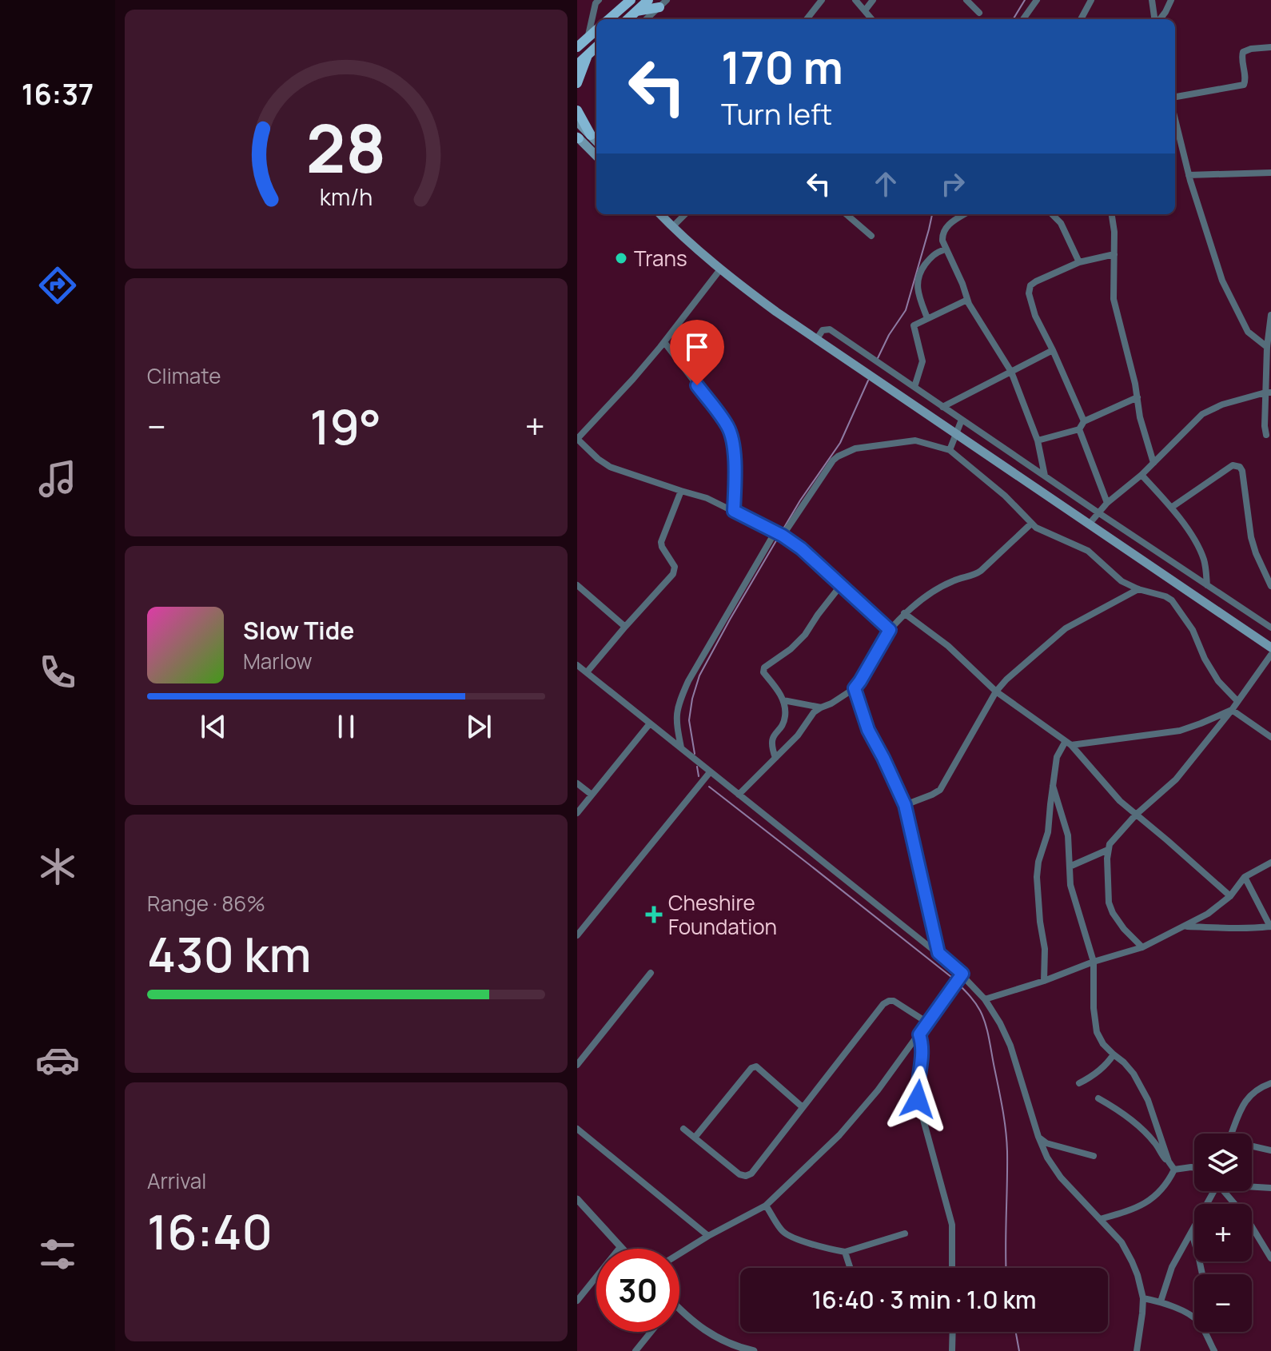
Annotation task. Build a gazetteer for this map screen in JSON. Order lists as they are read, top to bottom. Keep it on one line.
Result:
{"places":{"other":["Trans"],"health":["Cheshire Foundation"]},"page":{"tabs":"16:37","turn":["170 m","Turn left"],"tile":["Climate",["Range · 86%","430 km"],["Arrival","16:40"]],"heat":["−","19°","+"],"song":["Slow Tide","Marlow"],"map_buttons":["+","−"],"limit":"30","trip":"16:40 · 3 min · 1.0 km","gauge":["28","km/h"]}}
